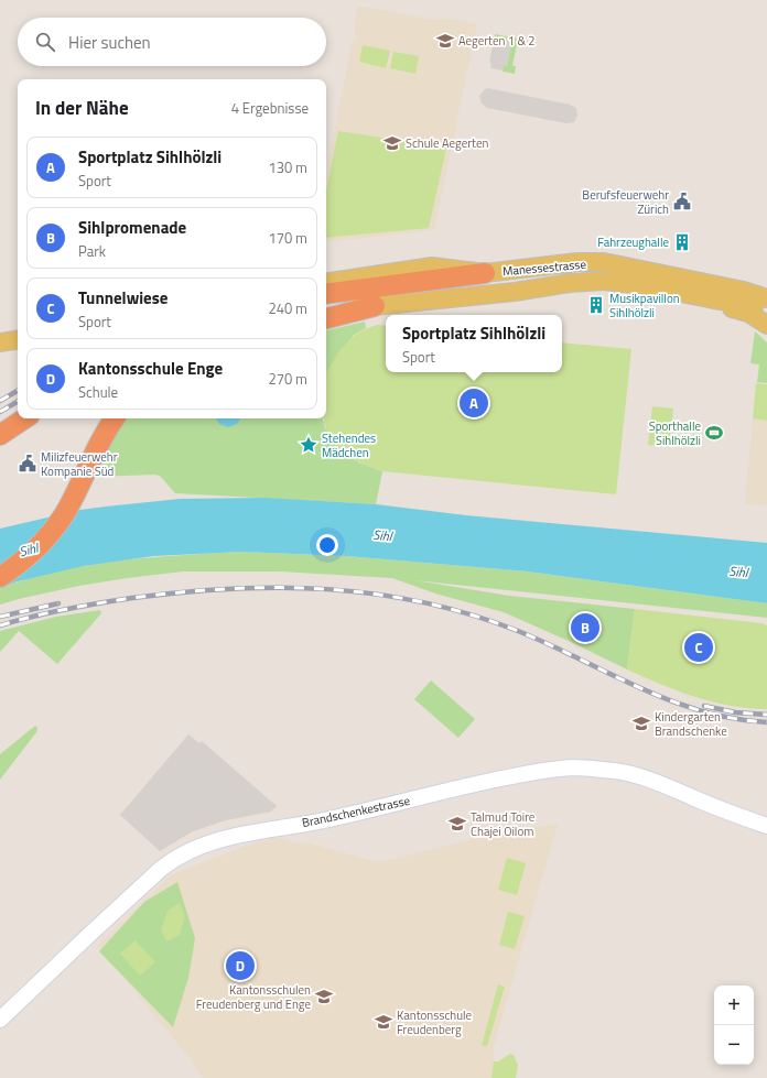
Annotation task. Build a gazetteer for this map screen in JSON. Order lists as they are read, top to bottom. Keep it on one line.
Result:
{"streets":{"main road":["Manessestrasse"],"street":["Brandschenkestrasse"]},"water":["Sihl"],"places":{"school or university":["Aegerten 1 & 2","Schule Aegerten","Kindergarten Brandschenke","Talmud Toire Chajei Oilom","Kantonsschulen Freudenberg und Enge","Kantonsschule Freudenberg"],"public building":["Berufsfeuerwehr Zürich","Milizfeuerwehr Kompanie Süd"],"building":["Fahrzeughalle","Musikpavillon Sihlhölzli"],"sports":["Sporthalle Sihlhölzli"],"place":["Stehendes Mädchen"]},"page":{"search":"Hier suchen","heading":["In der Nähe","4 Ergebnisse"],"list":[{"mark":"A","name":"Sportplatz Sihlhölzli","note":"Sport","value":"130 m"},{"mark":"B","name":"Sihlpromenade","note":"Park","value":"170 m"},{"mark":"C","name":"Tunnelwiese","note":"Sport","value":"240 m"},{"mark":"D","name":"Kantonsschule Enge","note":"Schule","value":"270 m"}],"popup":["Sportplatz Sihlhölzli","Sport"],"pins":["A","B","C","D"],"map_buttons":["+","−"]}}
